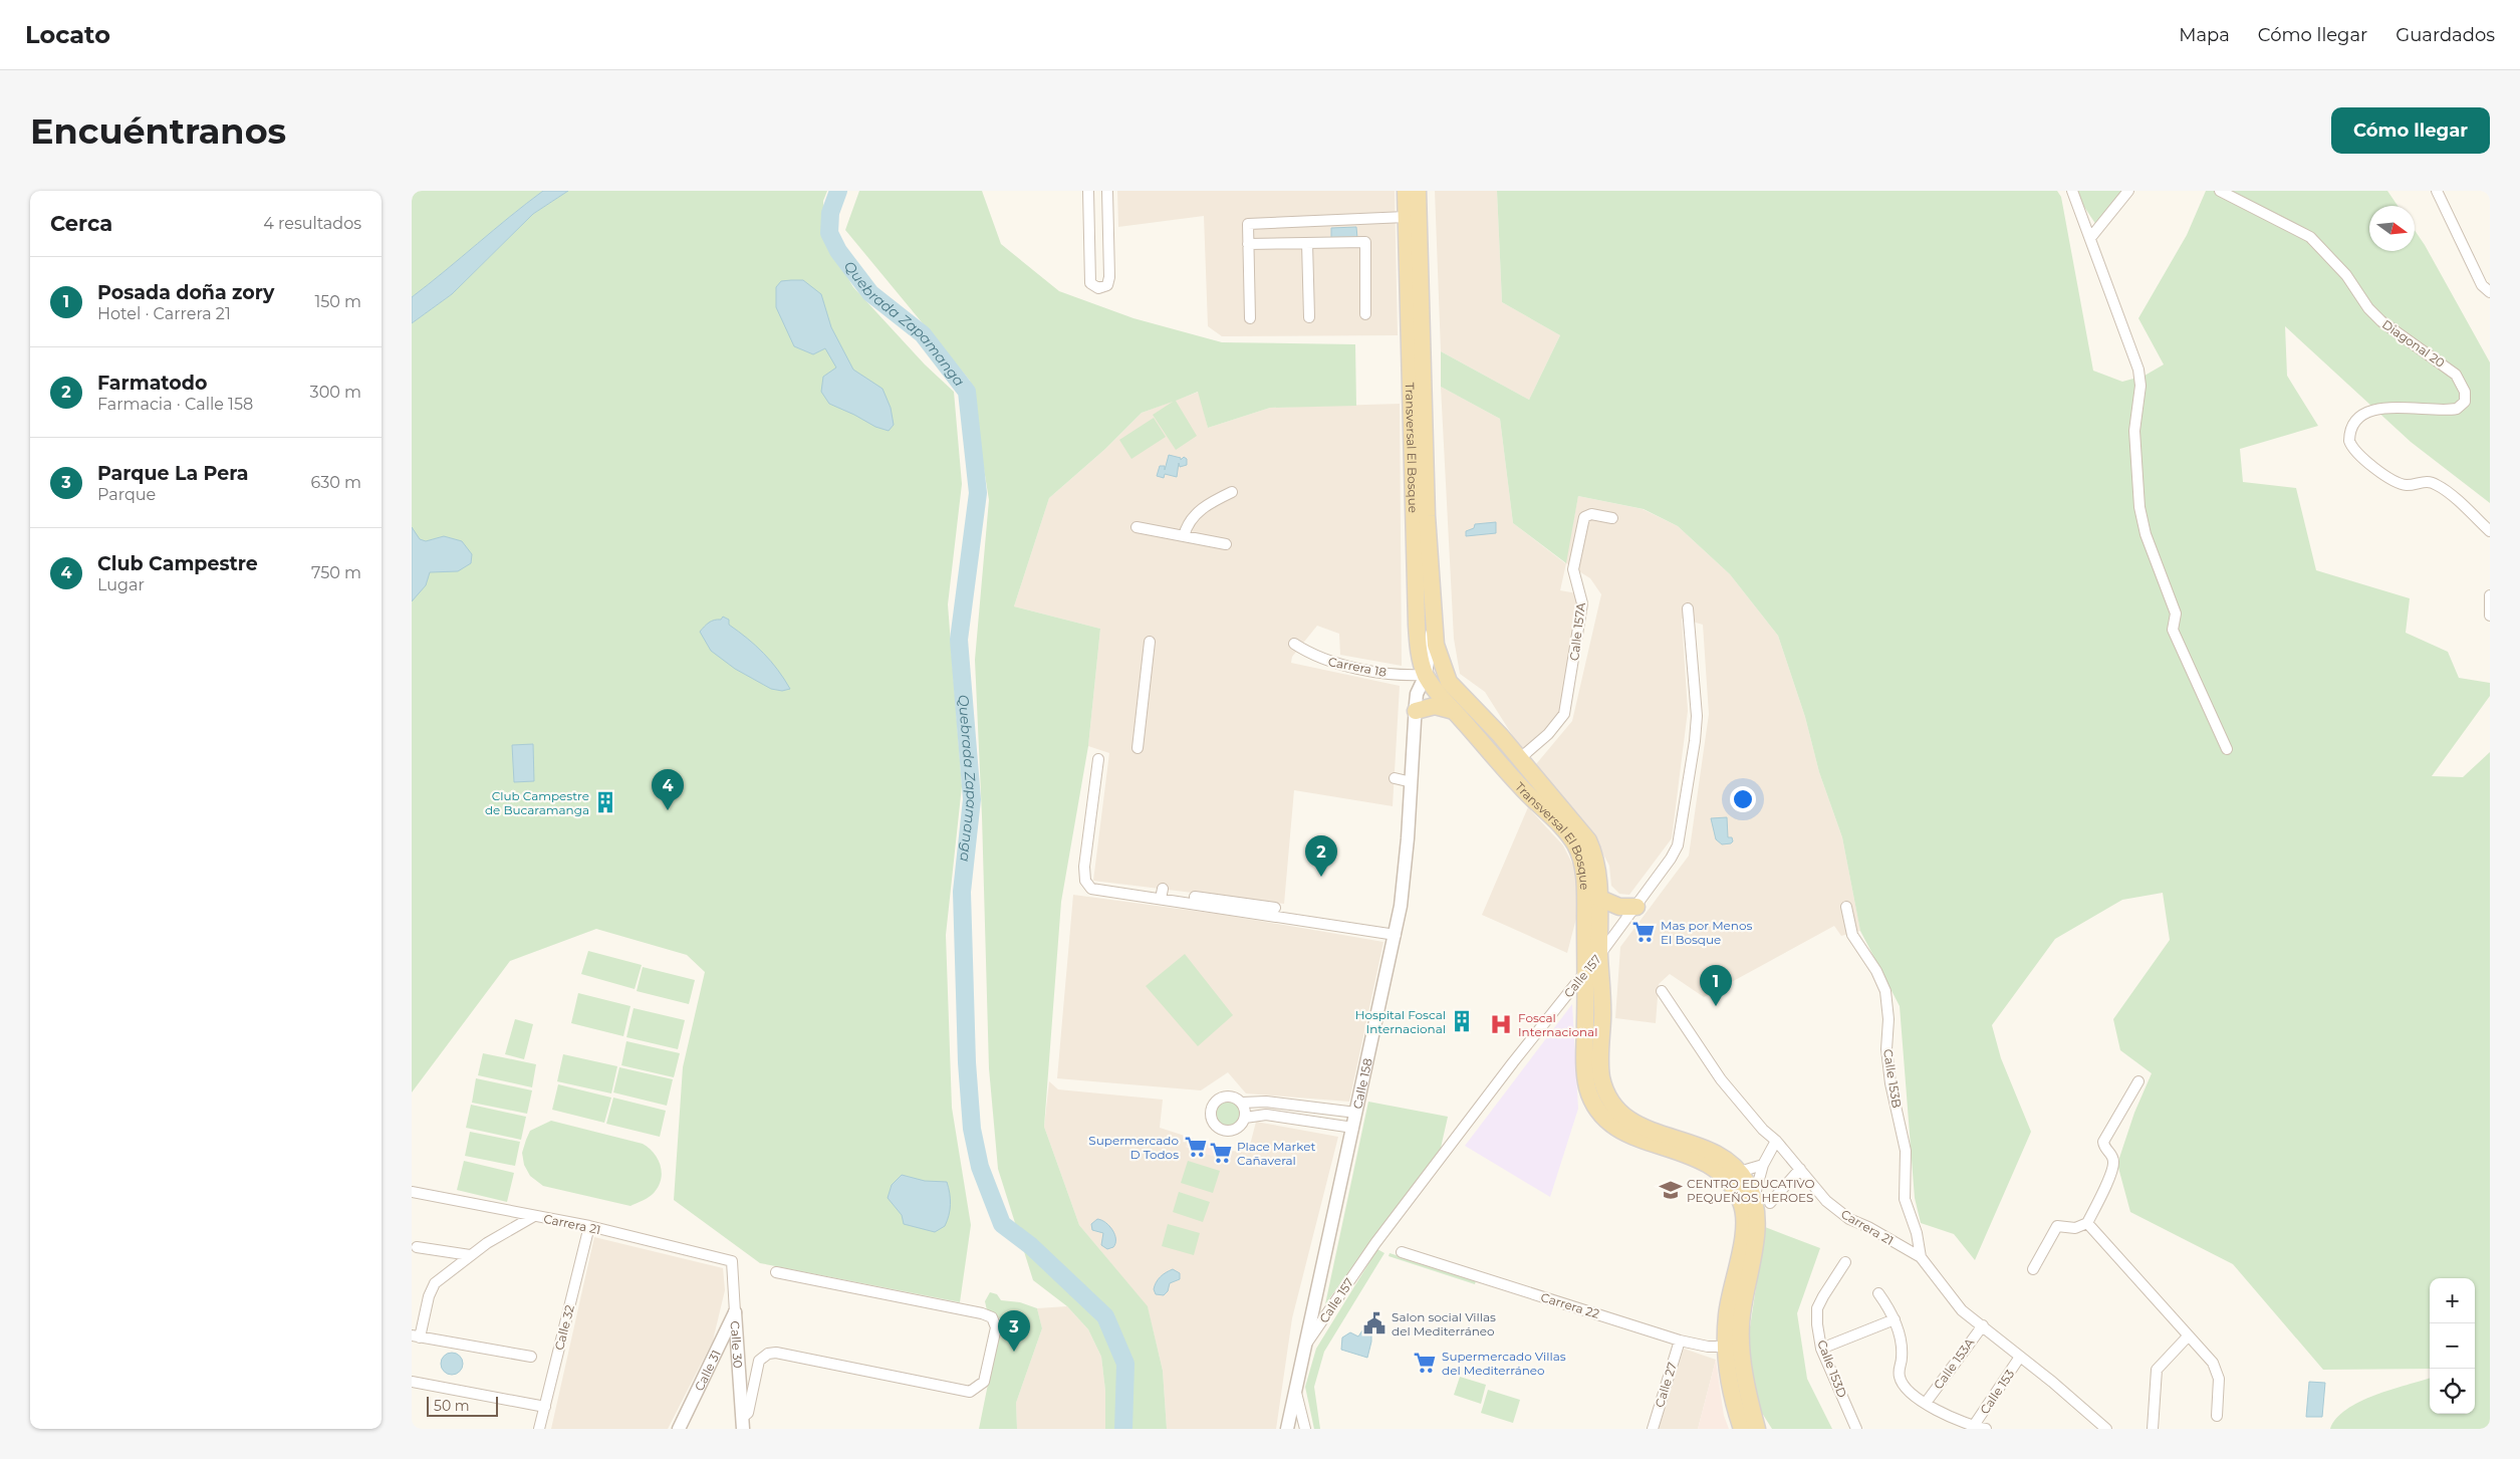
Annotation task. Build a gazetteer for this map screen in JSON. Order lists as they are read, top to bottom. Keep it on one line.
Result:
{"streets":{"main road":["Transversal El Bosque"],"street":["Diagonal 20","Calle 157A","Carrera 18","Calle 157","Calle 153B","Calle 158","Carrera 21","Carrera 22","Calle 32","Calle 30","Calle 153A","Calle 153D","Calle 31","Calle 27","Calle 153"]},"crossings":[["Transversal El Bosque","Calle 157A"],["Transversal El Bosque","Carrera 18"],["Transversal El Bosque","Calle 157"],["Transversal El Bosque","Calle 158"],["Transversal El Bosque","Carrera 22"],["Carrera 18","Calle 158"],["Calle 157","Calle 158"],["Calle 153B","Carrera 21"],["Carrera 21","Calle 32"],["Carrera 21","Calle 30"],["Carrera 21","Calle 153A"],["Carrera 21","Calle 153"],["Carrera 22","Calle 27"],["Calle 30","Calle 31"]],"water":["Quebrada Zapamanga"],"places":{"building":["Club Campestre de Bucaramanga","Hospital Foscal Internacional"],"supermarket":["Mas por Menos El Bosque","Supermercado D Todos","Place Market Cañaveral","Supermercado Villas del Mediterráneo"],"hospital":["Foscal Internacional"],"school or university":["CENTRO EDUCATIVO PEQUEÑOS HEROES"],"public building":["Salon social Villas del Mediterráneo"]},"scale_bar":"50 m","north":"right","page":{"header":"Locato","nav":["Mapa","Cómo llegar","Guardados"],"buttons":"Cómo llegar","title":"Encuéntranos","heading":["Cerca","4 resultados"],"list":[{"mark":"1","name":"Posada doña zory","note":"Hotel · Carrera 21","value":"150 m"},{"mark":"2","name":"Farmatodo","note":"Farmacia · Calle 158","value":"300 m"},{"mark":"3","name":"Parque La Pera","note":"Parque","value":"630 m"},{"mark":"4","name":"Club Campestre","note":"Lugar","value":"750 m"}],"pins":["4","2","1","3"],"map_buttons":["+","−"],"scale":"50 m"}}
